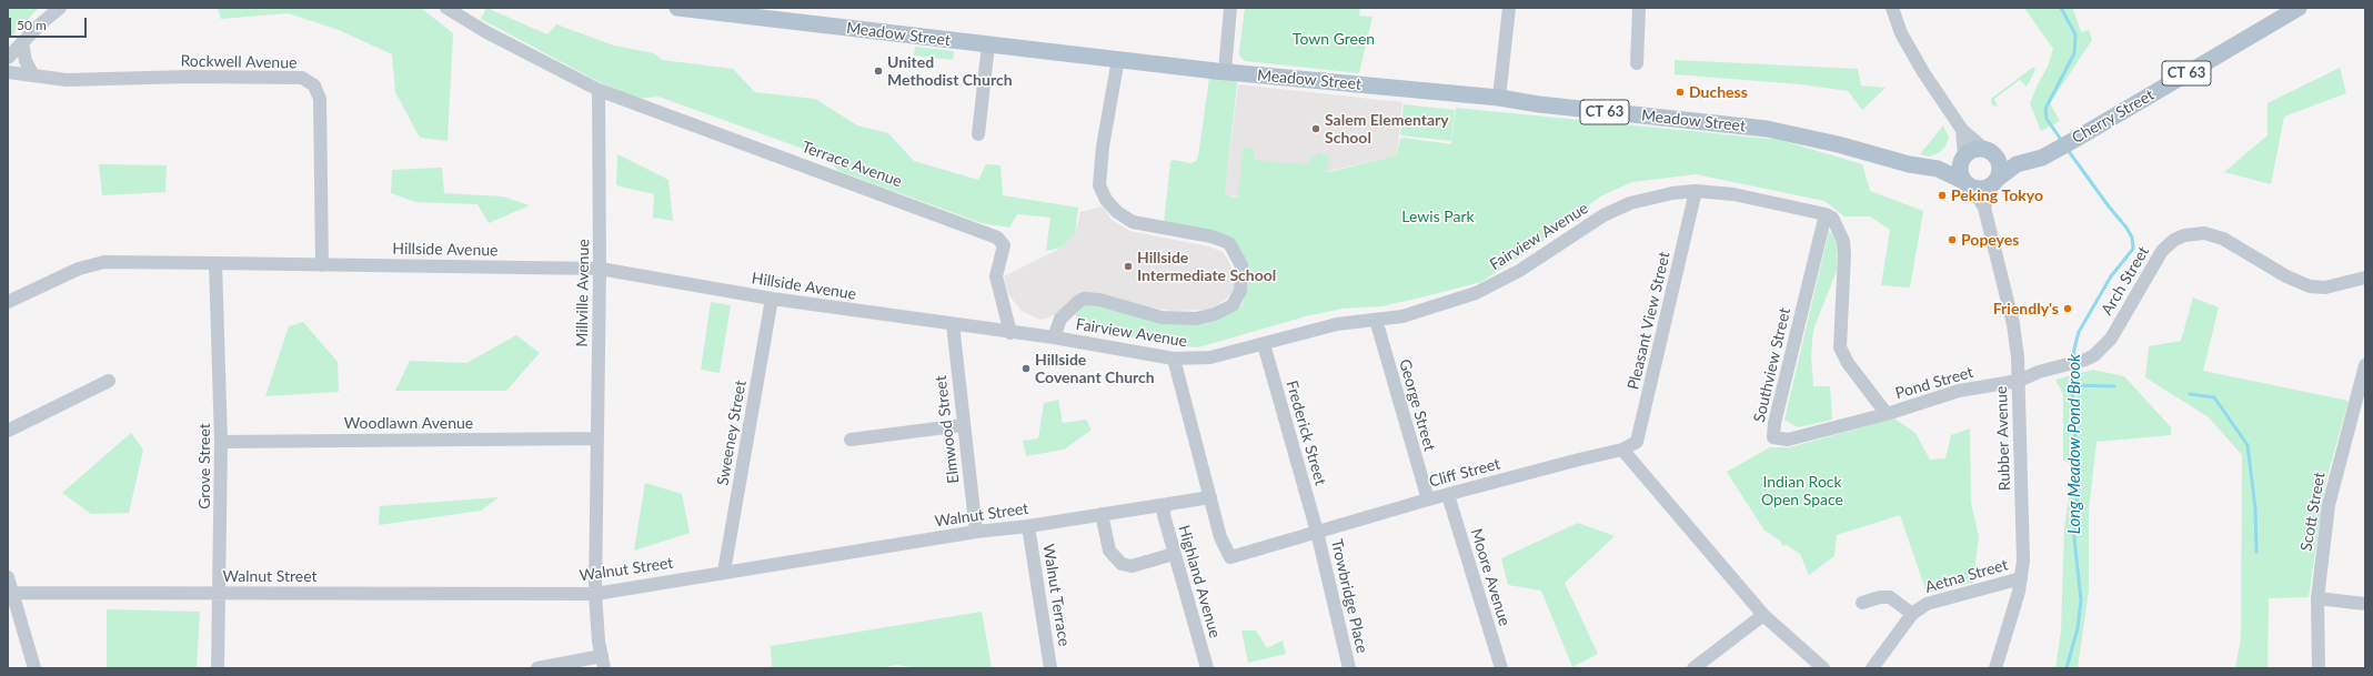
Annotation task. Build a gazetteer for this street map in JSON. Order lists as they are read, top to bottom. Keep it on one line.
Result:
{"streets":{"main road":["Meadow Street","CT 63","Cherry Street"],"street":["Rockwell Avenue","Terrace Avenue","Fairview Avenue","Hillside Avenue","Arch Street","Millville Avenue","Pleasant View Street","Southview Street","Pond Street","George Street","Woodlawn Avenue","Elmwood Street","Sweeney Street","Frederick Street","Rubber Avenue","Grove Street","Cliff Street","Scott Street","Walnut Street","Aetna Street","Moore Avenue","Highland Avenue","Walnut Terrace","Trowbridge Place"]},"crossings":[["Meadow Street","CT 63"],["Meadow Street","Cherry Street"],["Meadow Street","Rubber Avenue"],["Rockwell Avenue","Hillside Avenue"],["CT 63","Cherry Street"],["CT 63","Rubber Avenue"],["Cherry Street","Rubber Avenue"],["Terrace Avenue","Hillside Avenue"],["Terrace Avenue","Millville Avenue"],["Fairview Avenue","Hillside Avenue"],["Fairview Avenue","Pleasant View Street"],["Fairview Avenue","Southview Street"],["Fairview Avenue","George Street"],["Fairview Avenue","Frederick Street"],["Fairview Avenue","Cliff Street"],["Hillside Avenue","Millville Avenue"],["Hillside Avenue","Elmwood Street"],["Hillside Avenue","Sweeney Street"],["Hillside Avenue","Grove Street"],["Arch Street","Pond Street"],["Arch Street","Rubber Avenue"],["Millville Avenue","Woodlawn Avenue"],["Millville Avenue","Walnut Street"],["Pleasant View Street","Cliff Street"],["Southview Street","Pond Street"],["Pond Street","Rubber Avenue"],["George Street","Cliff Street"],["Woodlawn Avenue","Grove Street"],["Elmwood Street","Walnut Street"],["Sweeney Street","Walnut Street"],["Frederick Street","Cliff Street"],["Frederick Street","Trowbridge Place"],["Rubber Avenue","Aetna Street"],["Grove Street","Walnut Street"],["Cliff Street","Walnut Street"],["Cliff Street","Moore Avenue"],["Cliff Street","Trowbridge Place"],["Walnut Street","Highland Avenue"],["Walnut Street","Walnut Terrace"]],"water":["Long Meadow Pond Brook"],"parks":["Town Green","Lewis Park","Indian Rock Open Space"],"places":["United Methodist Church","Duchess","Salem Elementary School","Peking Tokyo","Popeyes","Hillside Intermediate School","Friendly's","Hillside Covenant Church"],"scale_bar":"50 m"}
